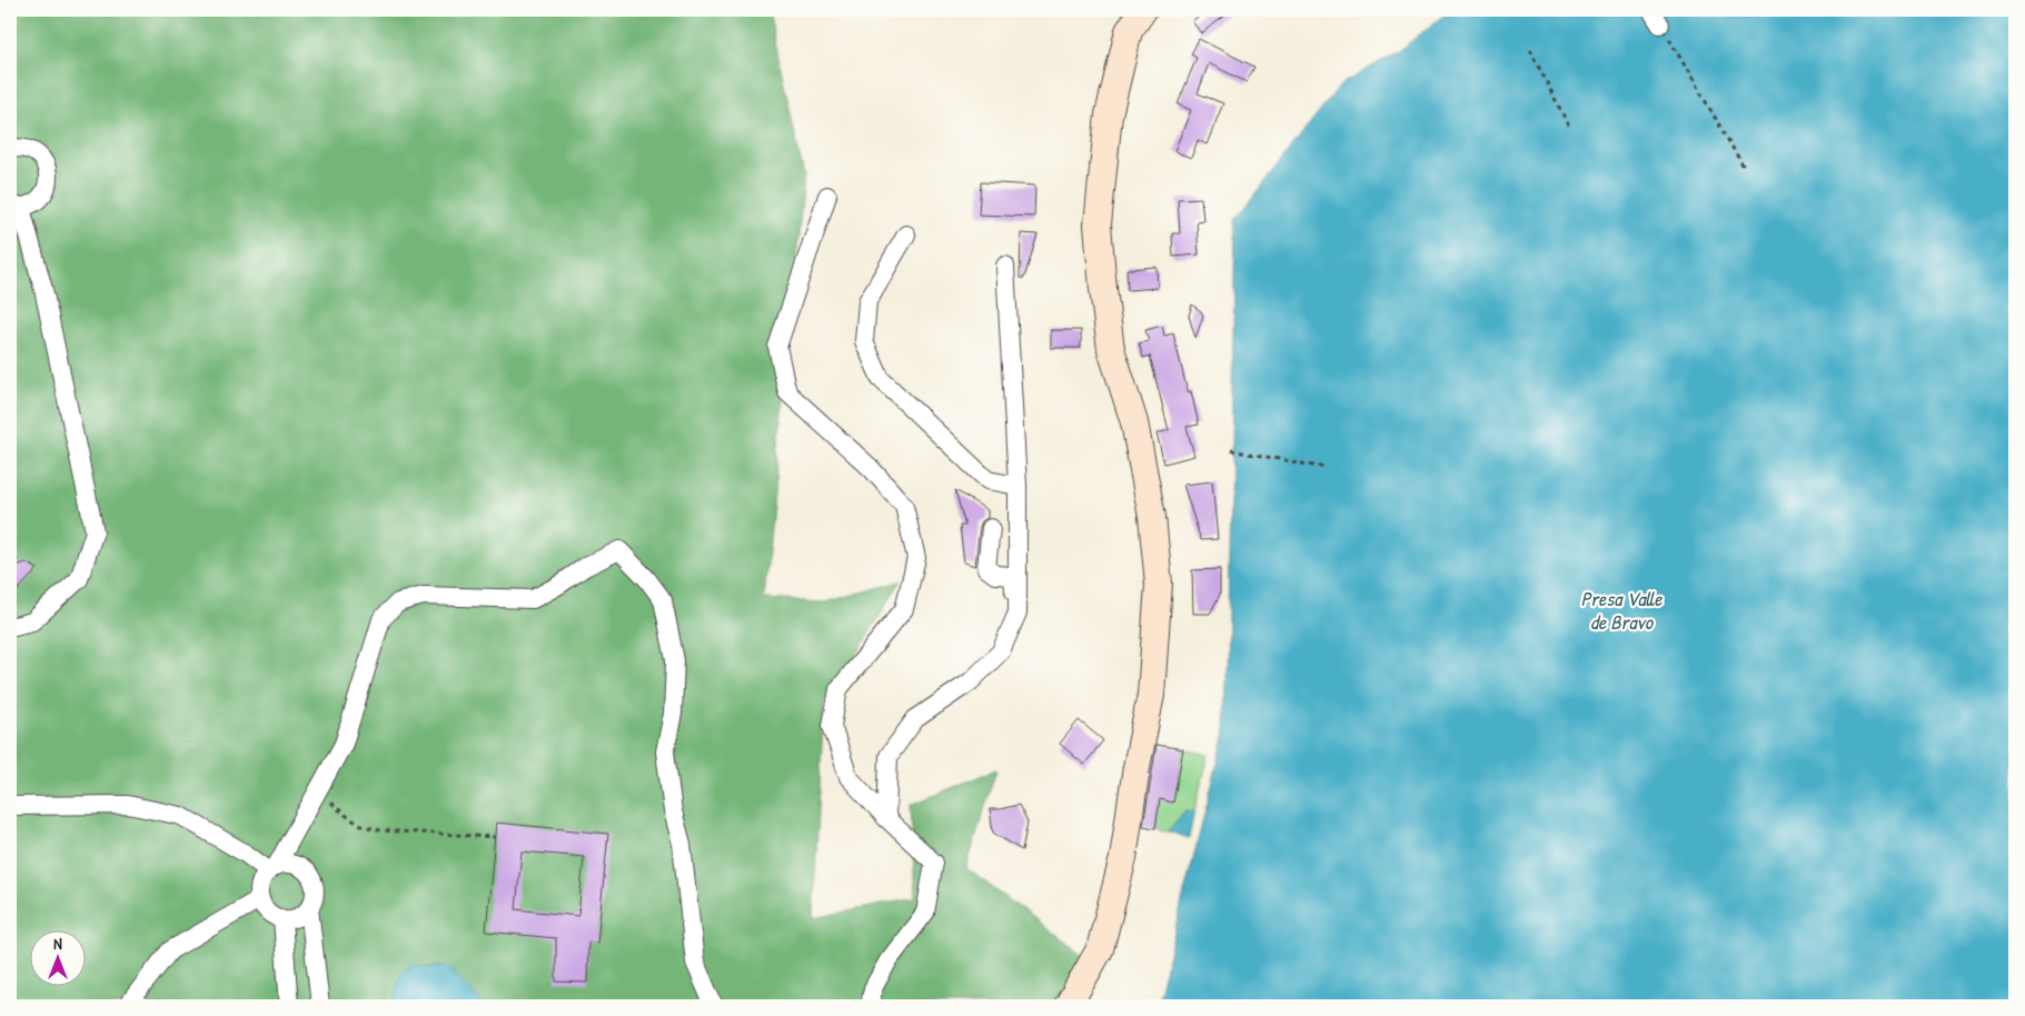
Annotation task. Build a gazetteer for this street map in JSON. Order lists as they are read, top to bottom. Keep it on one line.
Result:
{"water":["Presa Valle de Bravo"],"north":"top"}
